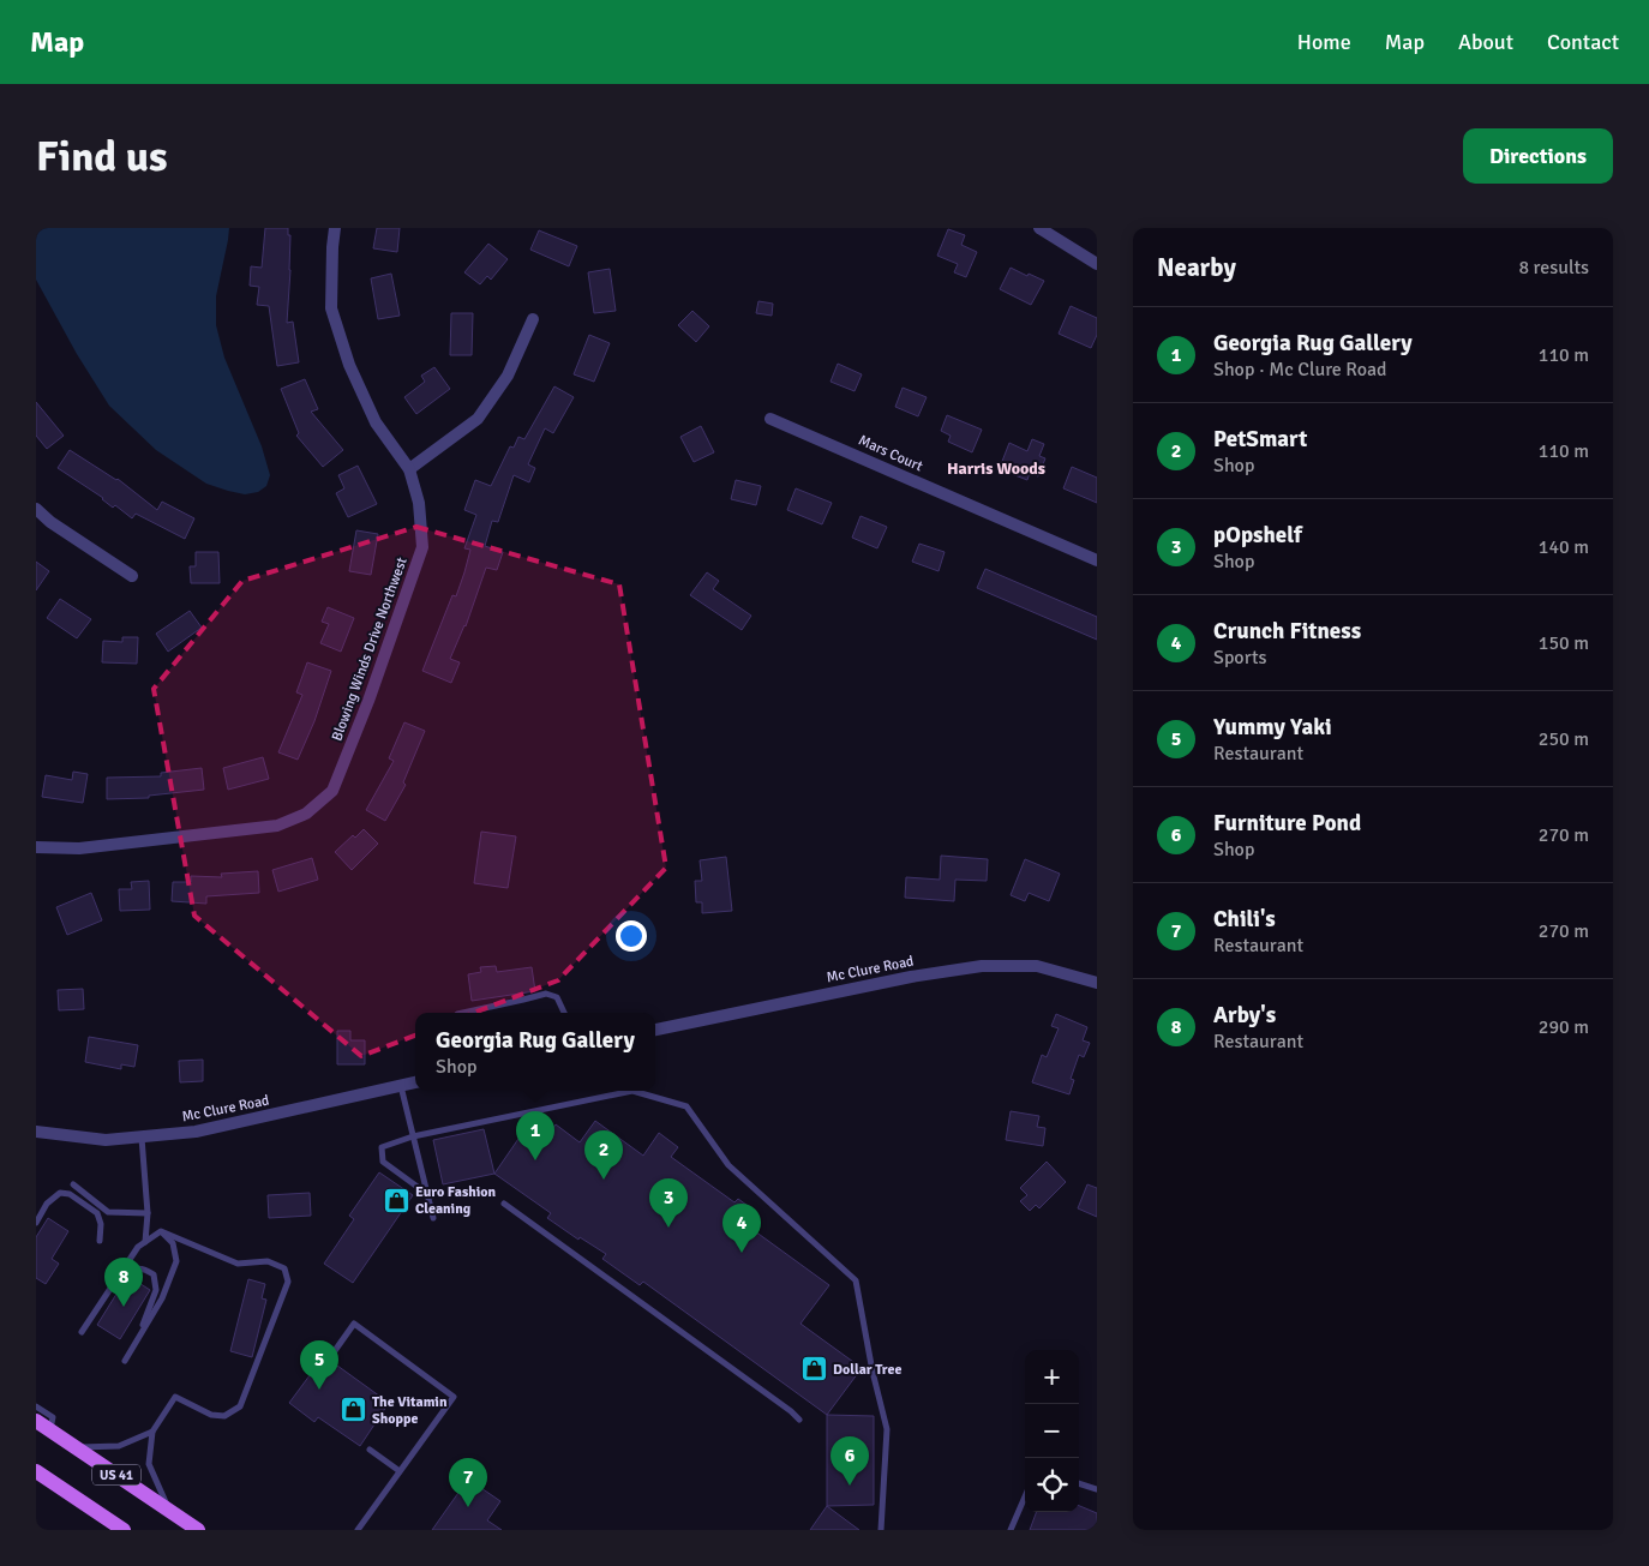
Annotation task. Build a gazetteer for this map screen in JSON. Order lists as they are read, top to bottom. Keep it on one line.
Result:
{"streets":{"main road":["US 41"],"street":["Mars Court","Blowing Winds Drive Northwest","Mc Clure Road"]},"districts":["Harris Woods"],"places":{"shop":["Euro Fashion Cleaning","Dollar Tree","The Vitamin Shoppe"]},"page":{"header":"Map","nav":["Home","Map","About","Contact"],"buttons":"Directions","title":"Find us","heading":["Nearby","8 results"],"list":[{"mark":"1","name":"Georgia Rug Gallery","note":"Shop · Mc Clure Road","value":"110 m"},{"mark":"2","name":"PetSmart","note":"Shop","value":"110 m"},{"mark":"3","name":"pOpshelf","note":"Shop","value":"140 m"},{"mark":"4","name":"Crunch Fitness","note":"Sports","value":"150 m"},{"mark":"5","name":"Yummy Yaki","note":"Restaurant","value":"250 m"},{"mark":"6","name":"Furniture Pond","note":"Shop","value":"270 m"},{"mark":"7","name":"Chili's","note":"Restaurant","value":"270 m"},{"mark":"8","name":"Arby's","note":"Restaurant","value":"290 m"}],"popup":["Georgia Rug Gallery","Shop"],"pins":["1","2","3","4","8","5","6","7"],"map_buttons":["+","−"]}}
